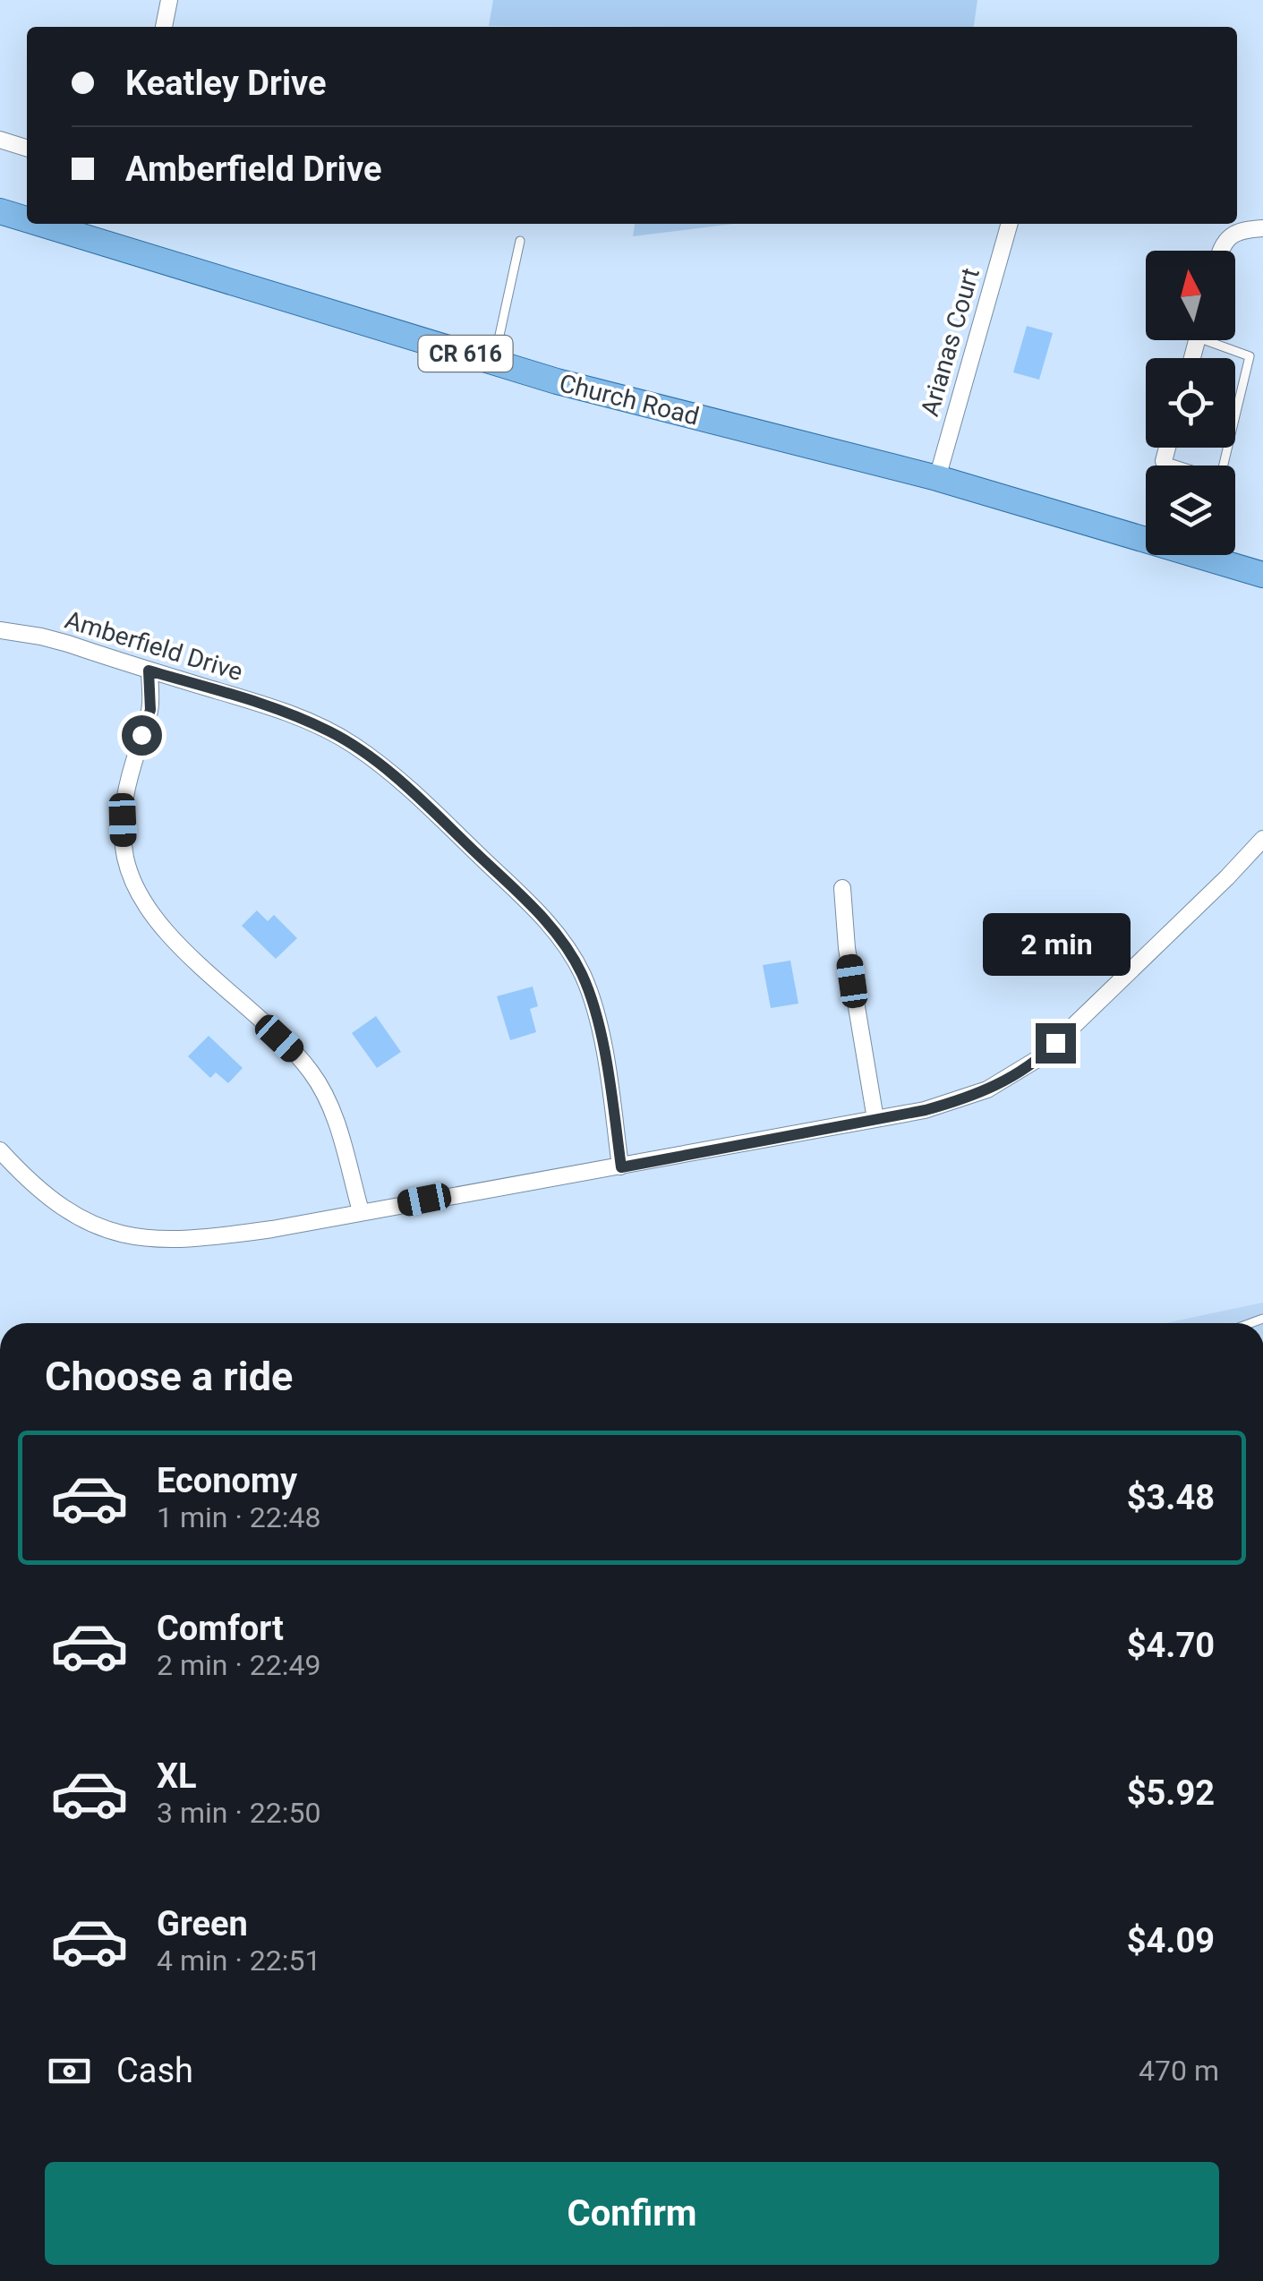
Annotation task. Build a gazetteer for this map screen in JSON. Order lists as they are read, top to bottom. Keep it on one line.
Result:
{"streets":{"main road":["CR 616","Church Road"],"street":["Arianas Court","Amberfield Drive"]},"crossings":[["Arianas Court","Church Road"]],"north":"top","page":{"banner":["Keatley Drive","Amberfield Drive"],"bubble":"2 min","heading":"Choose a ride","list":[{"name":"Economy","note":"1 min · 22:48","value":"$3.48"},{"name":"Comfort","note":"2 min · 22:49","value":"$4.70"},{"name":"XL","note":"3 min · 22:50","value":"$5.92"},{"name":"Green","note":"4 min · 22:51","value":"$4.09"}],"pay":["Cash","470 m"],"buttons":"Confirm"}}
